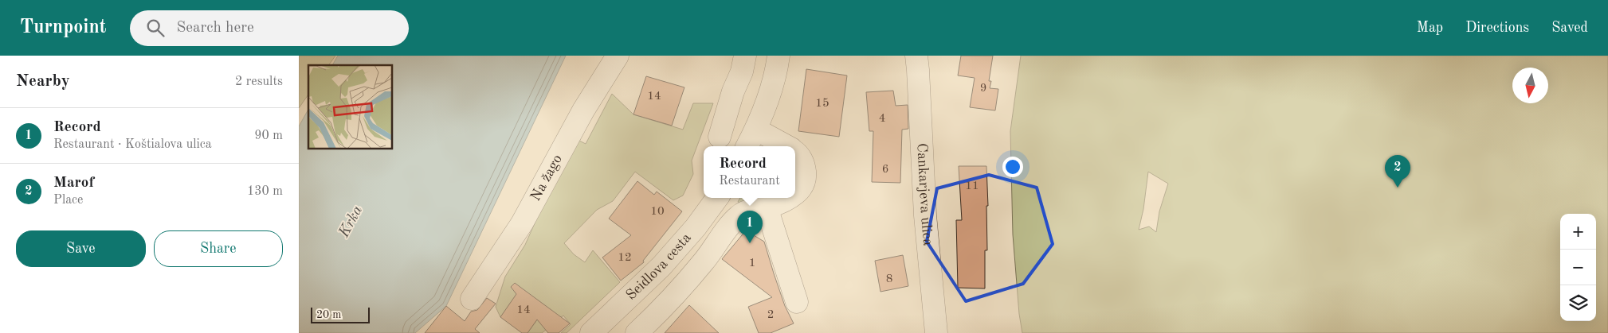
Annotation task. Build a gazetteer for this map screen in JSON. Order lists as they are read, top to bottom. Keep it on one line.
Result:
{"streets":{"street":["Na žago","Cankarjeva ulica","Seidlova cesta"]},"water":["Krka"],"house_numbers":["9","14","15","4","6","11","10","12","1","8","14","2"],"scale_bar":"20 m","north":"bottom","page":{"header":"Turnpoint","search":"Search here","nav":["Map","Directions","Saved"],"heading":["Nearby","2 results"],"list":[{"mark":"1","name":"Record","note":"Restaurant · Koštialova ulica","value":"90 m"},{"mark":"2","name":"Marof","note":"Place","value":"130 m"}],"popup":["Record","Restaurant"],"pins":["2","1"],"map_buttons":["+","−"],"buttons":["Save","Share"],"scale":"20 m"}}
